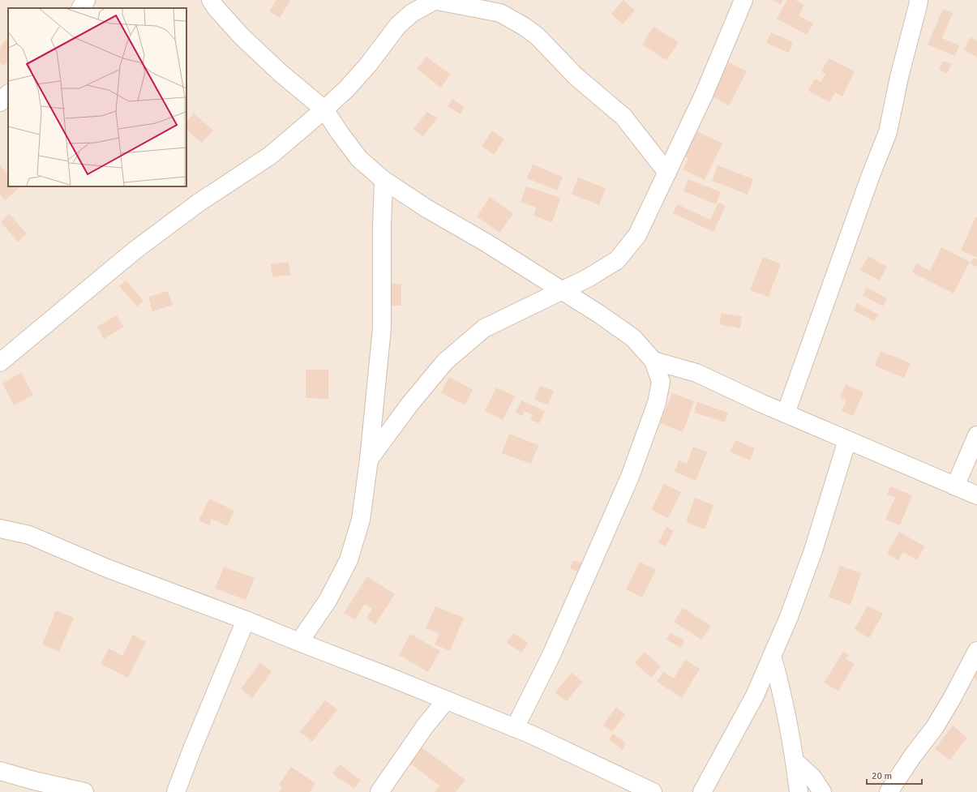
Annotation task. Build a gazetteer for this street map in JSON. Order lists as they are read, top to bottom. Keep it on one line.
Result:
{"scale_bar":"20 m"}
